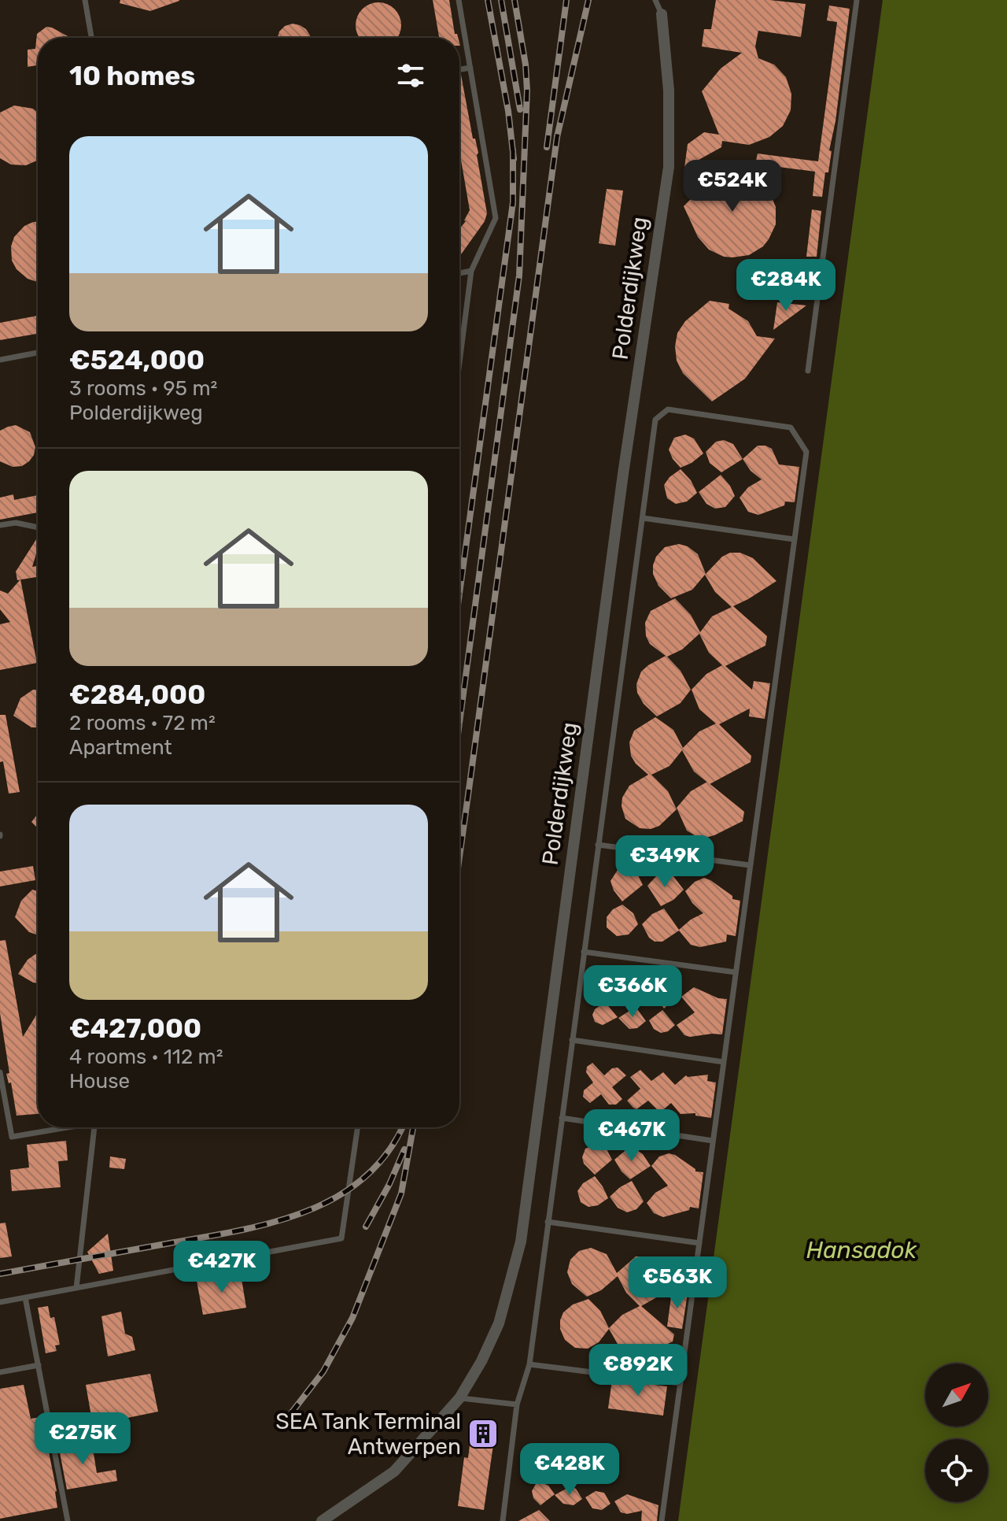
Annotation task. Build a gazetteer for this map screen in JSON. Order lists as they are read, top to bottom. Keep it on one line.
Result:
{"streets":{"street":["Polderdijkweg"]},"water":["Hansadok"],"places":{"building":["SEA Tank Terminal Antwerpen"]},"north":"top right","page":{"heading":"10 homes","list":[{"name":"€524,000","note":"3 rooms · 95 m² · Polderdijkweg"},{"name":"€284,000","note":"2 rooms · 72 m² · Apartment"},{"name":"€427,000","note":"4 rooms · 112 m² · House"}],"price":["€524K","€284K","€349K","€366K","€467K","€427K","€563K","€892K","€275K","€428K"]}}
